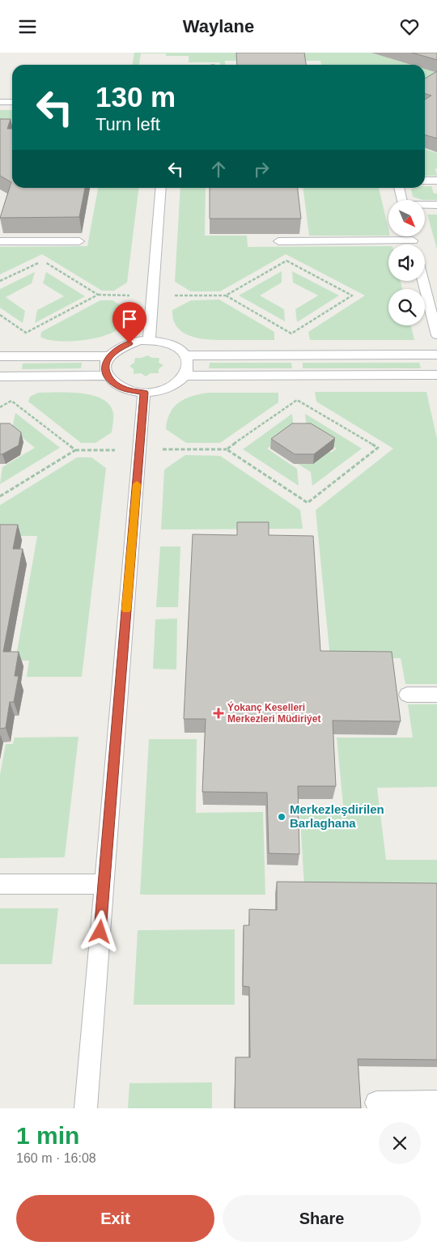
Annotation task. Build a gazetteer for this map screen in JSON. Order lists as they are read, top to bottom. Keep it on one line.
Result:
{"places":{"health":["Ýokanç Keselleri Merkezleri Müdiriýet"],"other":["Merkezleşdirilen Barlaghana"]},"north":"bottom right","page":{"header":"Waylane","turn":["130 m","Turn left"],"heading":["1 min","160 m · 16:08"],"buttons":["Exit","Share"]}}
